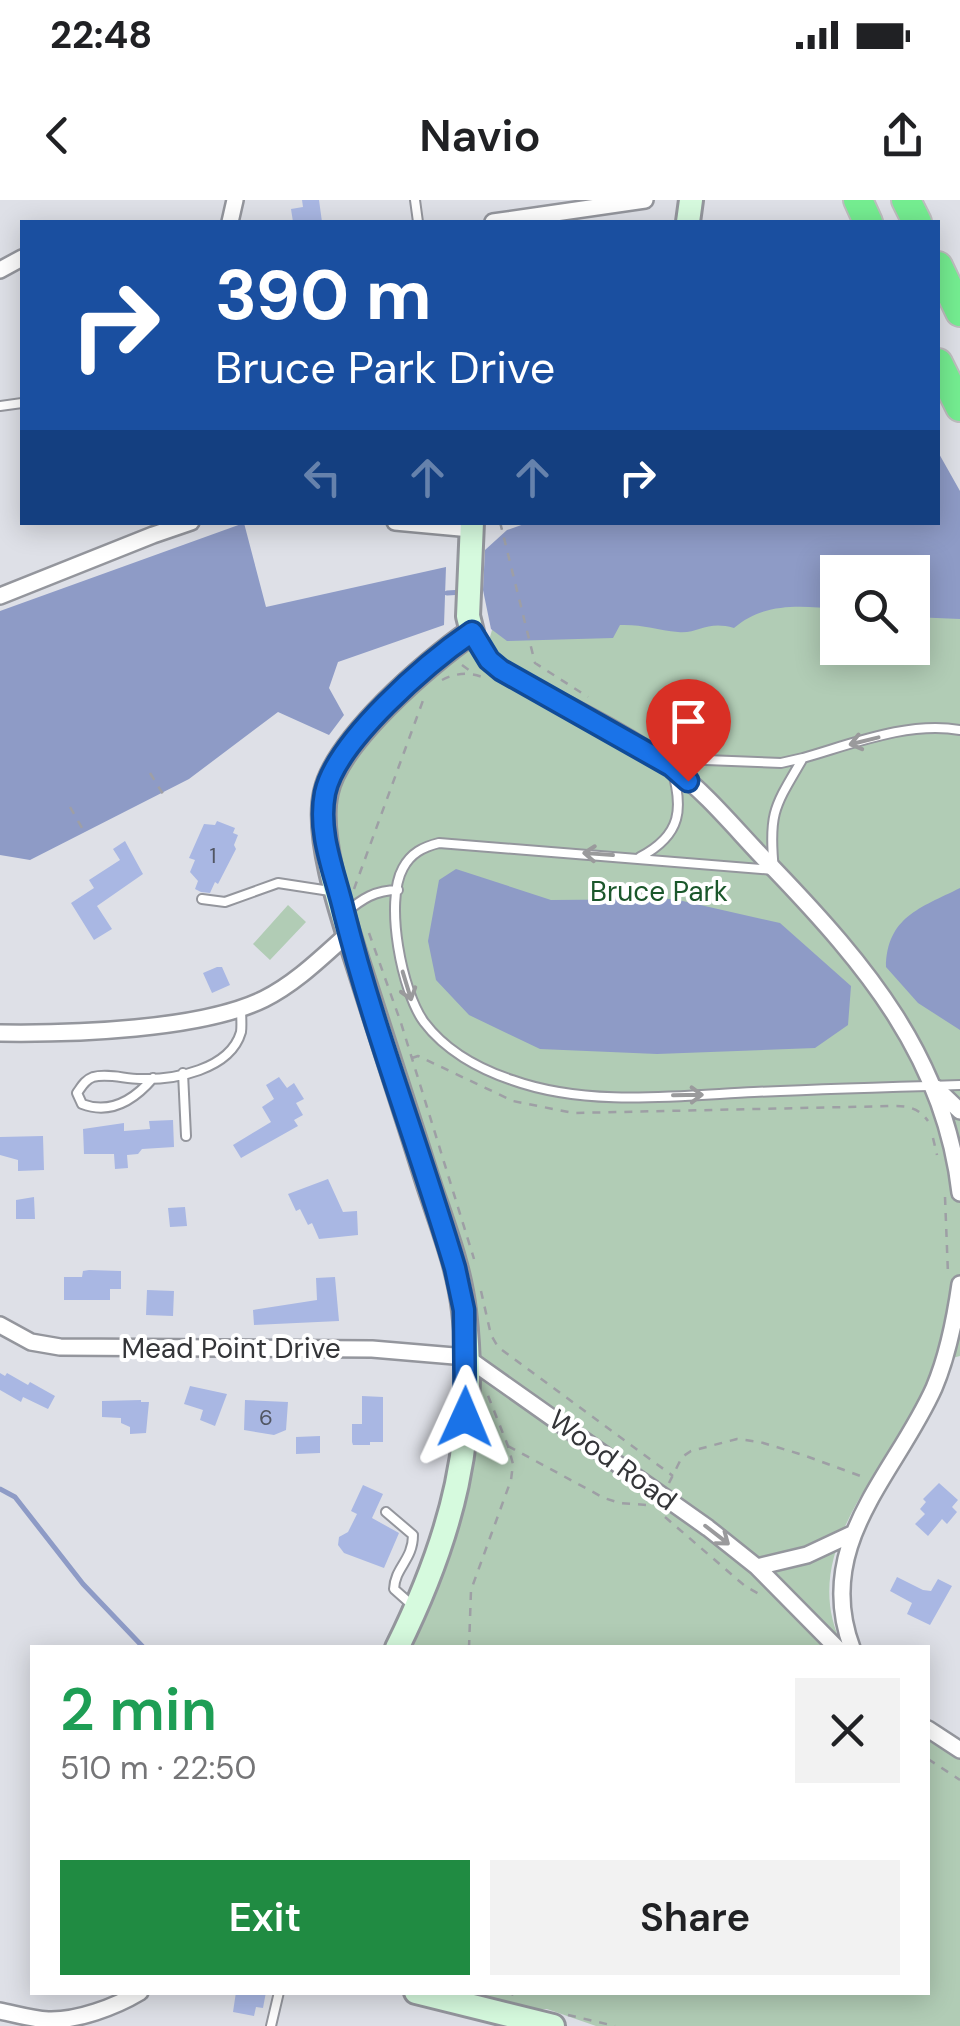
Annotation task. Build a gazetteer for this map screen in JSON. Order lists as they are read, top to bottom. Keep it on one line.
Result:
{"streets":{"street":["Mead Point Drive","Wood Road"]},"crossings":[["Mead Point Drive","Wood Road"]],"one_way":["Wood Road"],"parks":["Bruce Park"],"house_numbers":["1","6"],"page":{"status":"22:48","header":"Navio","turn":["390 m","Bruce Park Drive"],"heading":["2 min","510 m · 22:50"],"buttons":["Exit","Share"]}}
